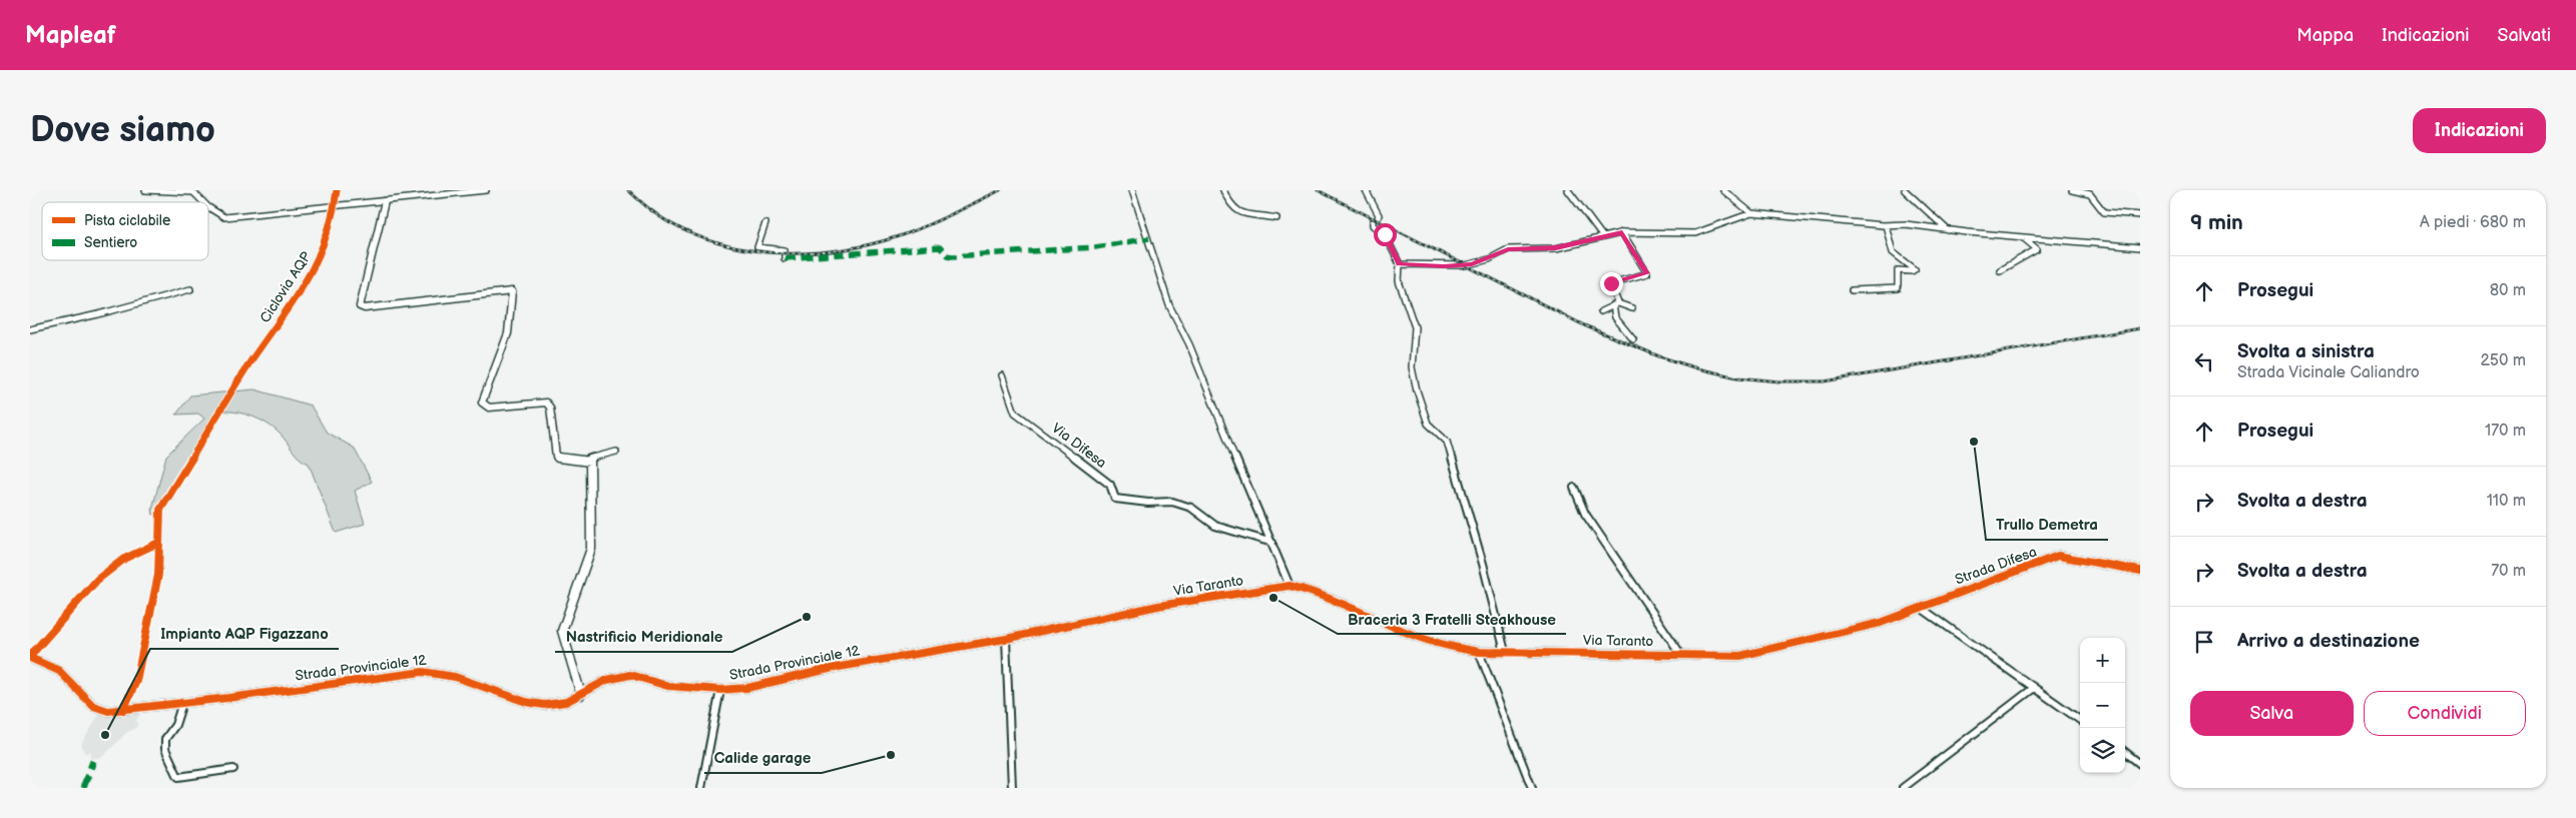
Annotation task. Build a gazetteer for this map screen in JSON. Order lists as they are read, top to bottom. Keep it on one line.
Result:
{"streets":{"street":["Via Difesa","Strada Difesa","Via Taranto","Strada Provinciale 12"],"cycle path":["Ciclovia AQP"]},"crossings":[["Strada Difesa","Via Taranto"],["Via Taranto","Strada Provinciale 12"]],"places":["Trullo Demetra","Braceria 3 Fratelli Steakhouse","Nastrificio Meridionale","Impianto AQP Figazzano","Calide garage"],"legend":["Pista ciclabile","Sentiero"],"page":{"header":"Mapleaf","nav":["Mappa","Indicazioni","Salvati"],"buttons":["Indicazioni",["Salva","Condividi"]],"title":"Dove siamo","heading":["9 min","A piedi · 680 m"],"list":[["Prosegui","80 m"],["Svolta a sinistra","Strada Vicinale Caliandro","250 m"],["Prosegui","170 m"],["Svolta a destra","110 m"],["Svolta a destra","70 m"],"Arrivo a destinazione"],"map_buttons":["+","−"]}}
